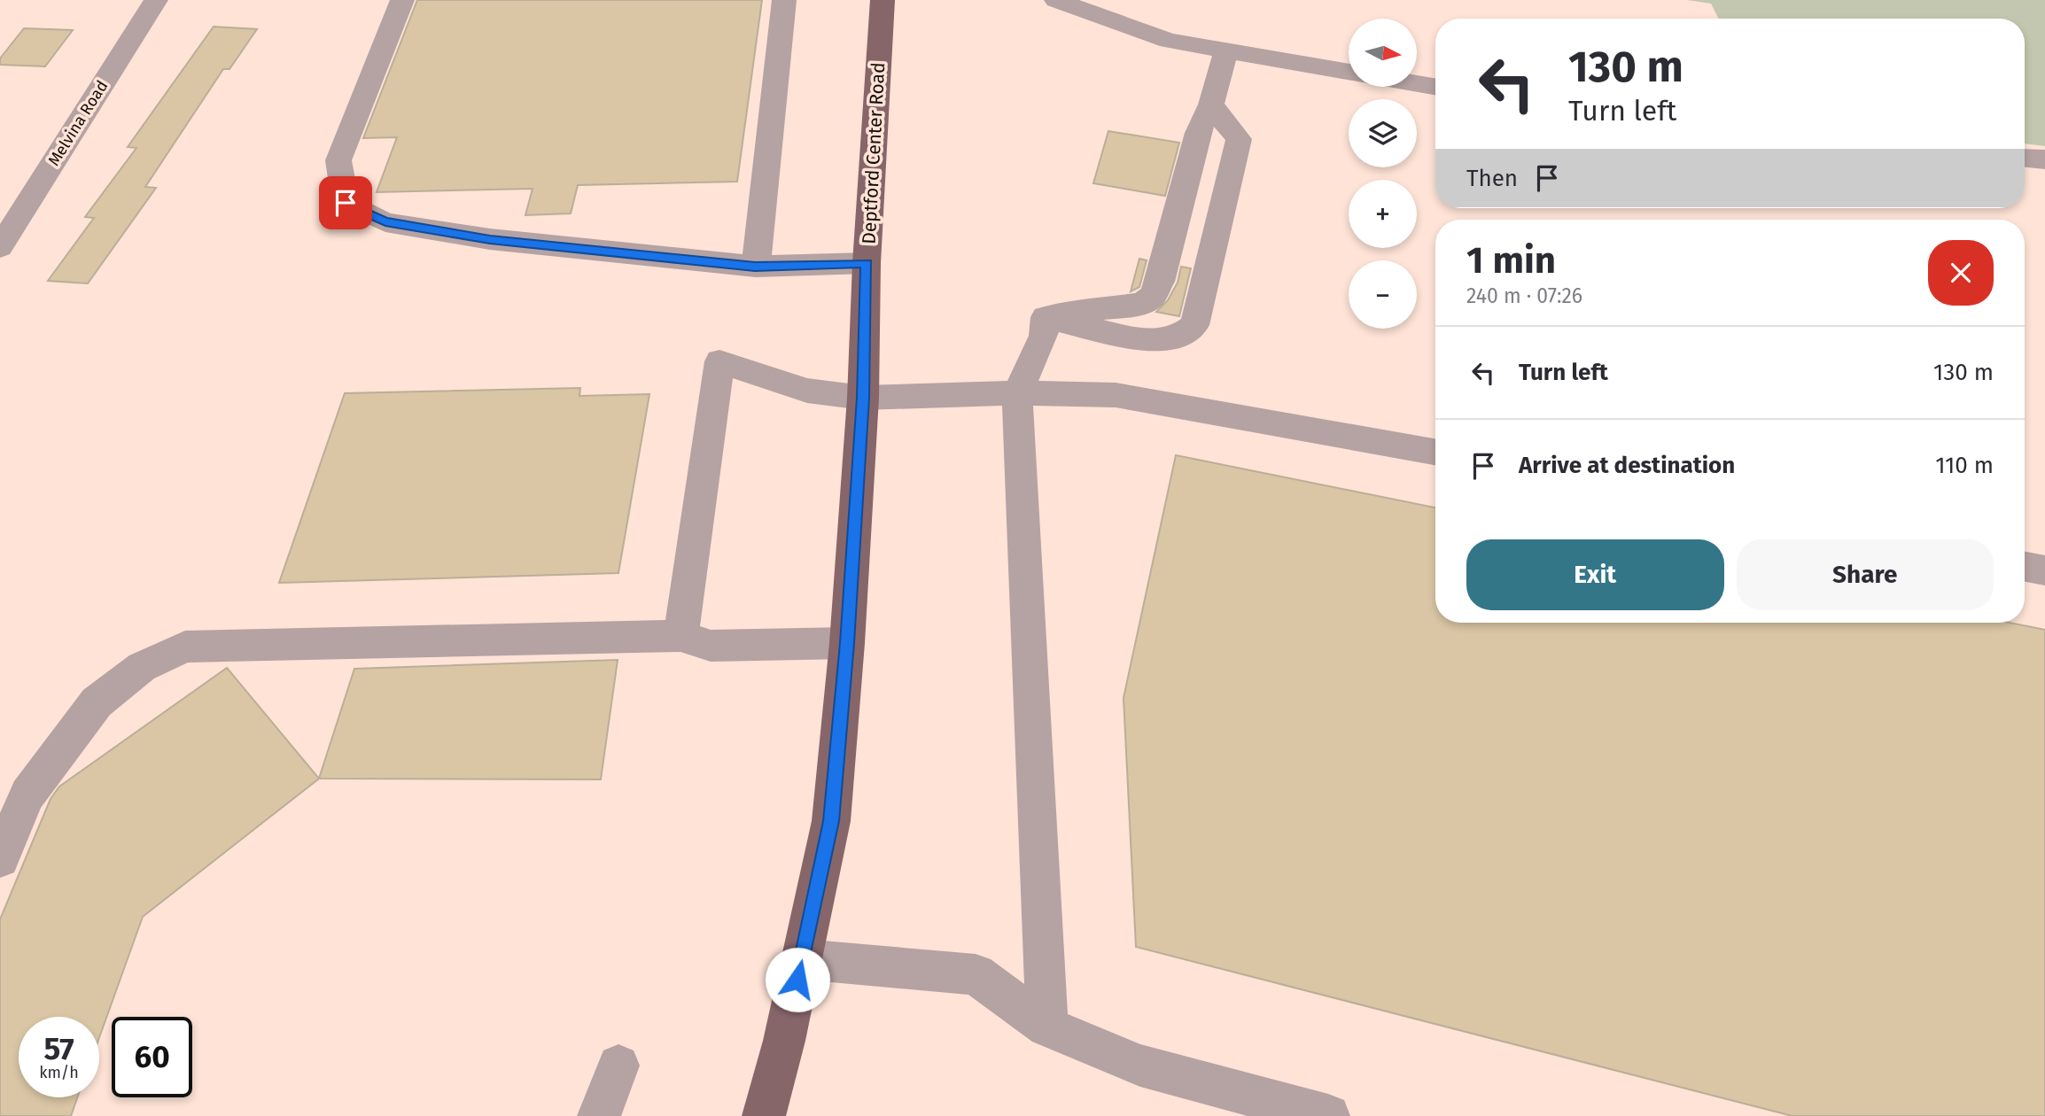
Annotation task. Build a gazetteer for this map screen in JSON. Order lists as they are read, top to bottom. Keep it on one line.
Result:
{"streets":{"main road":["Deptford Center Road"],"street":["Melvina Road"]},"north":"right","page":{"map_buttons":["+","−"],"turn":["130 m","Turn left"],"then":"Then","heading":["1 min","240 m · 07:26"],"list":[{"name":"Turn left","value":"130 m"},{"name":"Arrive at destination","value":"110 m"}],"buttons":["Exit","Share"],"speed":"57 km/h","limit":"60"}}
